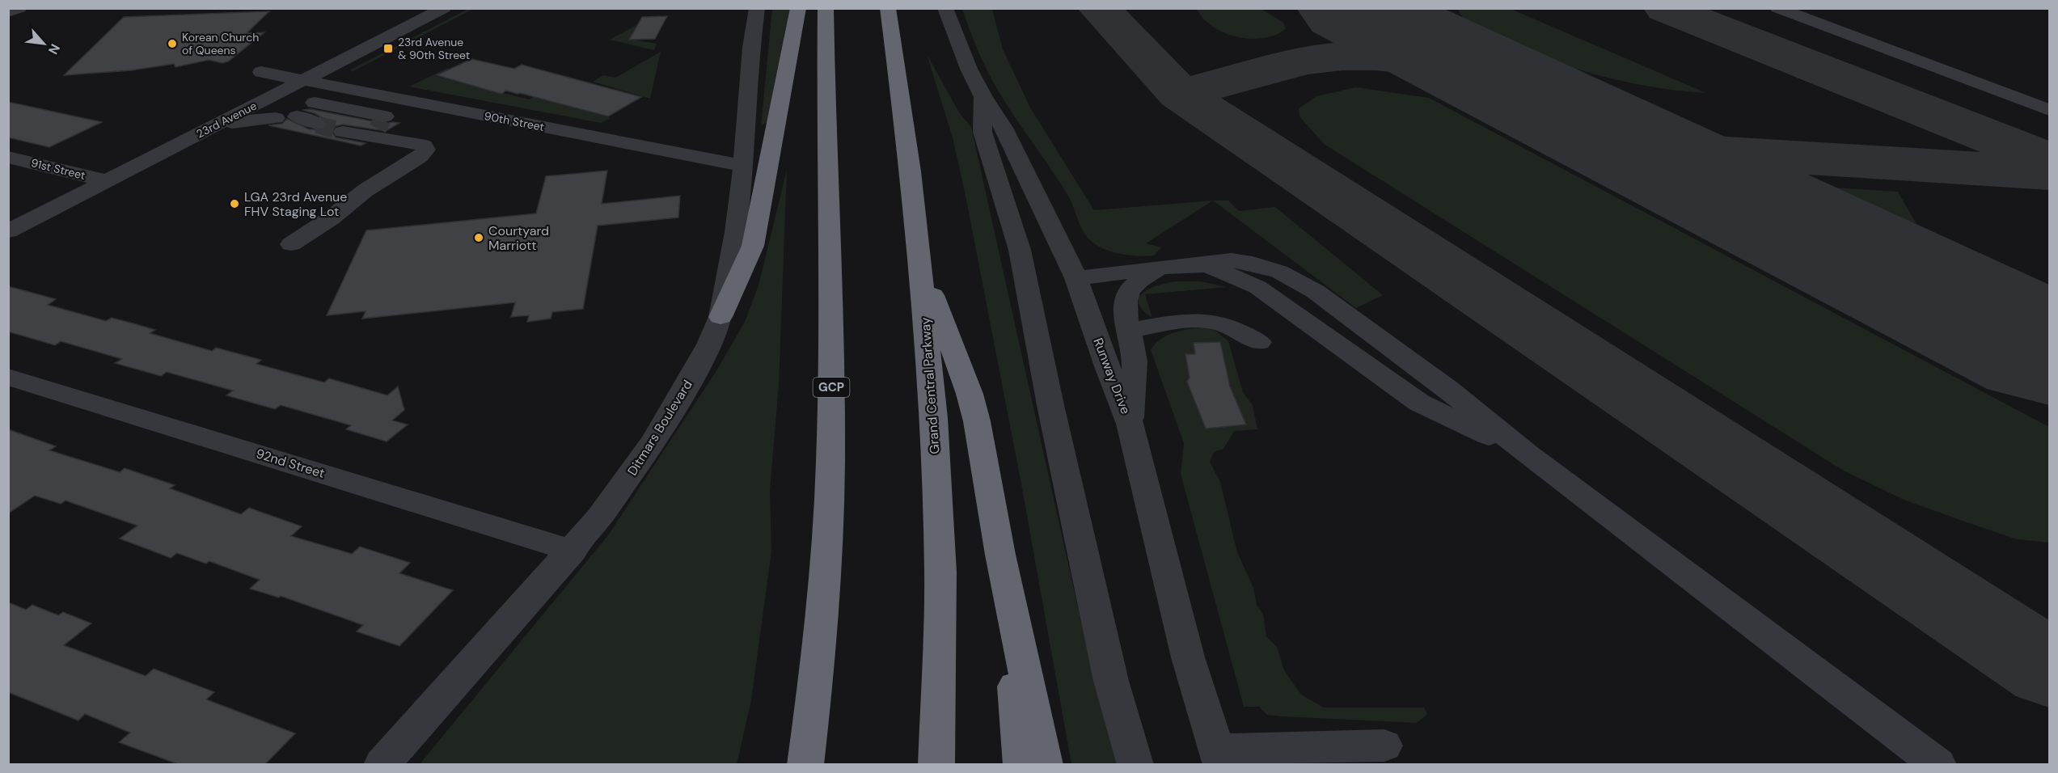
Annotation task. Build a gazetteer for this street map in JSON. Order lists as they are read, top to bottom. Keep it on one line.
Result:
{"streets":{"highway":["Grand Central Parkway","GCP"],"street":["23rd Avenue","90th Street","91st Street","Runway Drive","Ditmars Boulevard","92nd Street"]},"crossings":[["23rd Avenue","90th Street"],["23rd Avenue","91st Street"],["90th Street","Ditmars Boulevard"],["Ditmars Boulevard","92nd Street"]],"places":{"other":["Korean Church of Queens","LGA 23rd Avenue FHV Staging Lot","Courtyard Marriott"],"transit":["23rd Avenue & 90th Street"]},"north":"bottom right"}
